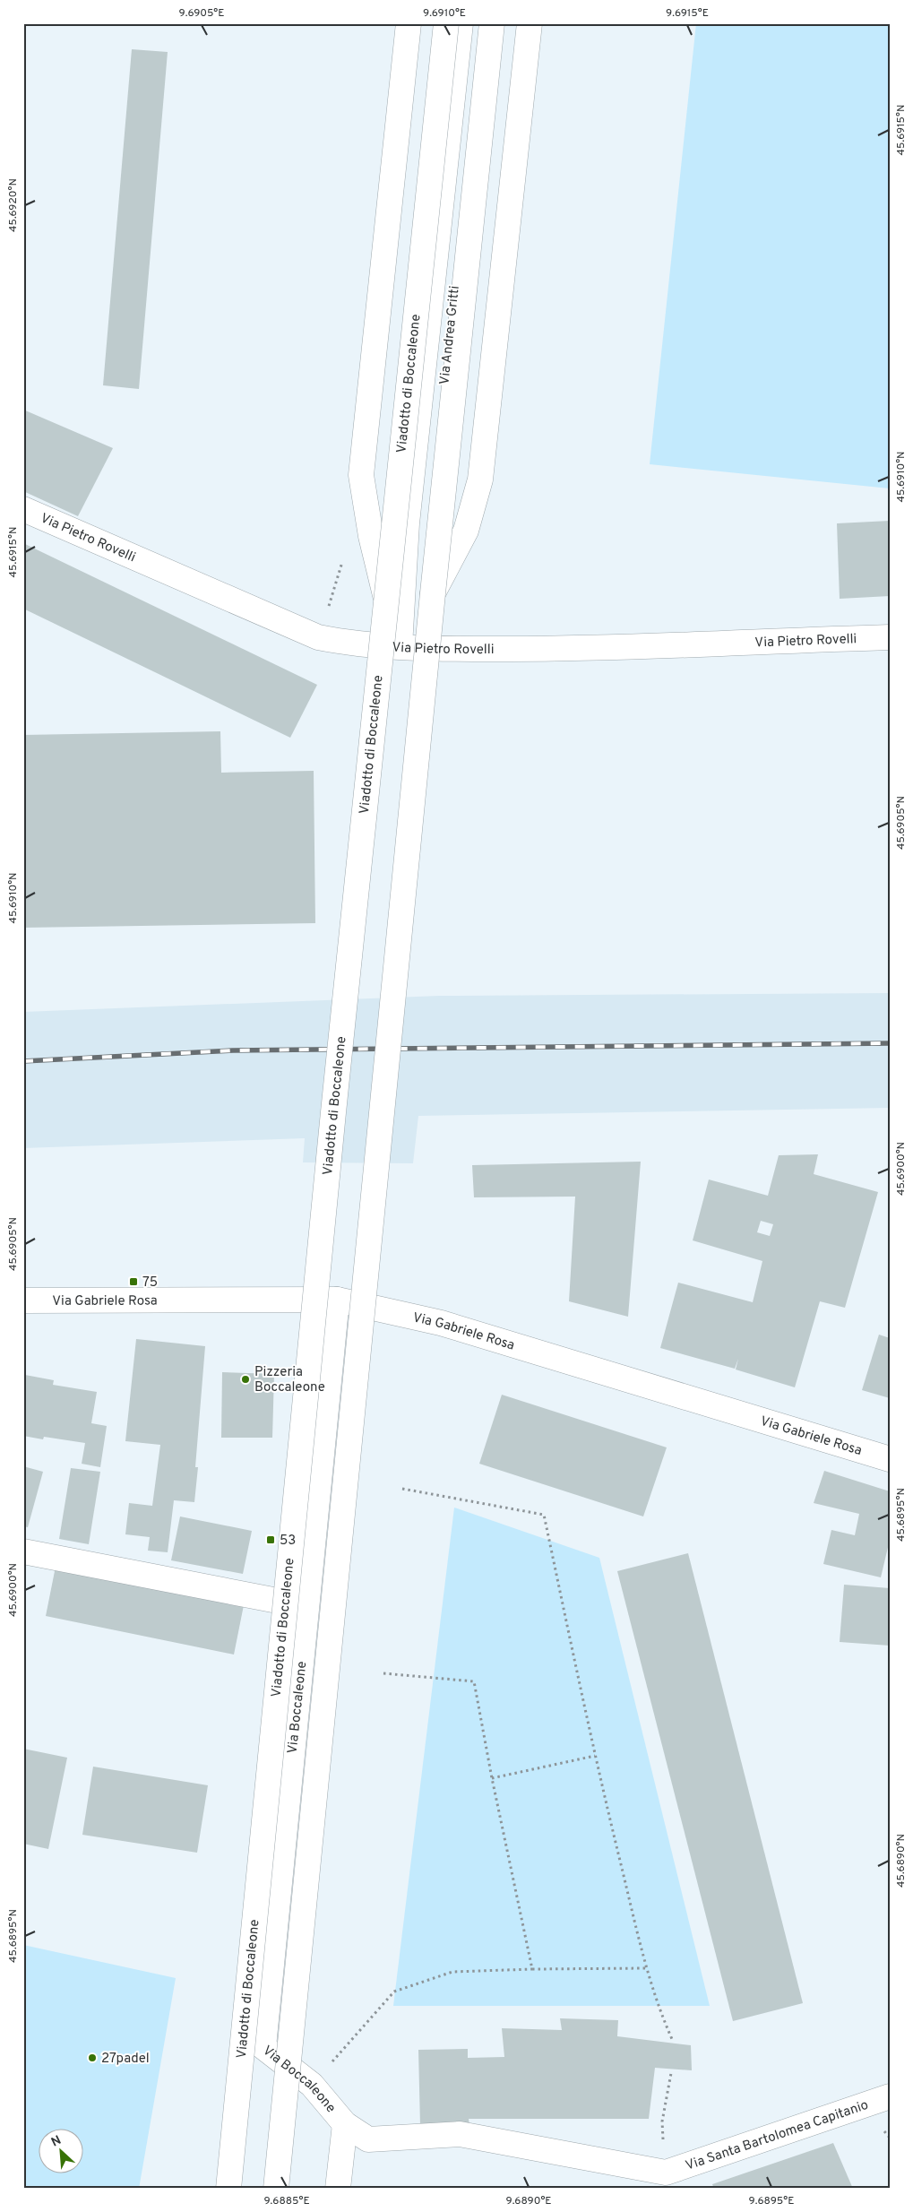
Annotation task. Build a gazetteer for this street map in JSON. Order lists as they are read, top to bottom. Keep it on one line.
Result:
{"streets":{"main road":["Via Andrea Gritti","Viadotto di Boccaleone","Via Pietro Rovelli","Via Gabriele Rosa","Via Boccaleone","Via Santa Bartolomea Capitanio"]},"crossings":[["Via Andrea Gritti","Via Pietro Rovelli"],["Via Gabriele Rosa","Via Boccaleone"],["Via Boccaleone","Via Santa Bartolomea Capitanio"]],"places":{"transit":["75","53"],"other":["Pizzeria Boccaleone","27padel"]},"north":"top left","coordinates":["9.6905°E","9.6910°E","9.6915°E","45.6915°N","45.6920°N","45.6910°N","45.6905°N","45.6900°N","45.6895°N","45.6890°N","9.6885°E","9.6890°E","9.6895°E"]}
